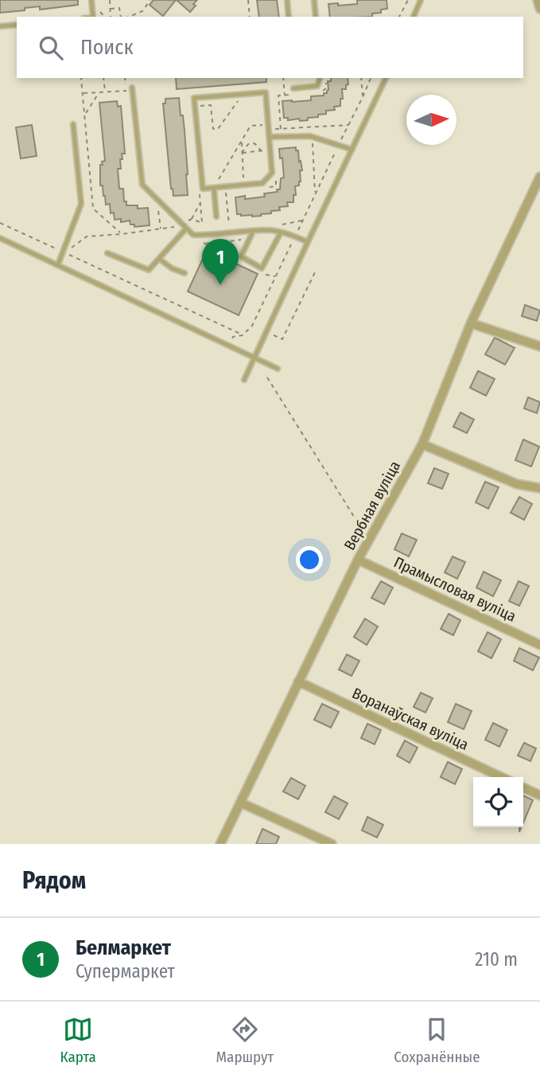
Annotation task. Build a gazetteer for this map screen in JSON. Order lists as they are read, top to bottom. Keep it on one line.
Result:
{"streets":{"street":["Вербная вуліца","Прамысловая вуліца","Воранаўская вуліца"]},"crossings":[["Вербная вуліца","Прамысловая вуліца"],["Вербная вуліца","Воранаўская вуліца"]],"north":"right","page":{"search":"Поиск","pins":"1","heading":"Рядом","list":[{"mark":"1","name":"Белмаркет","note":"Супермаркет","value":"210 m"}],"nav":["Карта","Маршрут","Сохранённые"]}}
